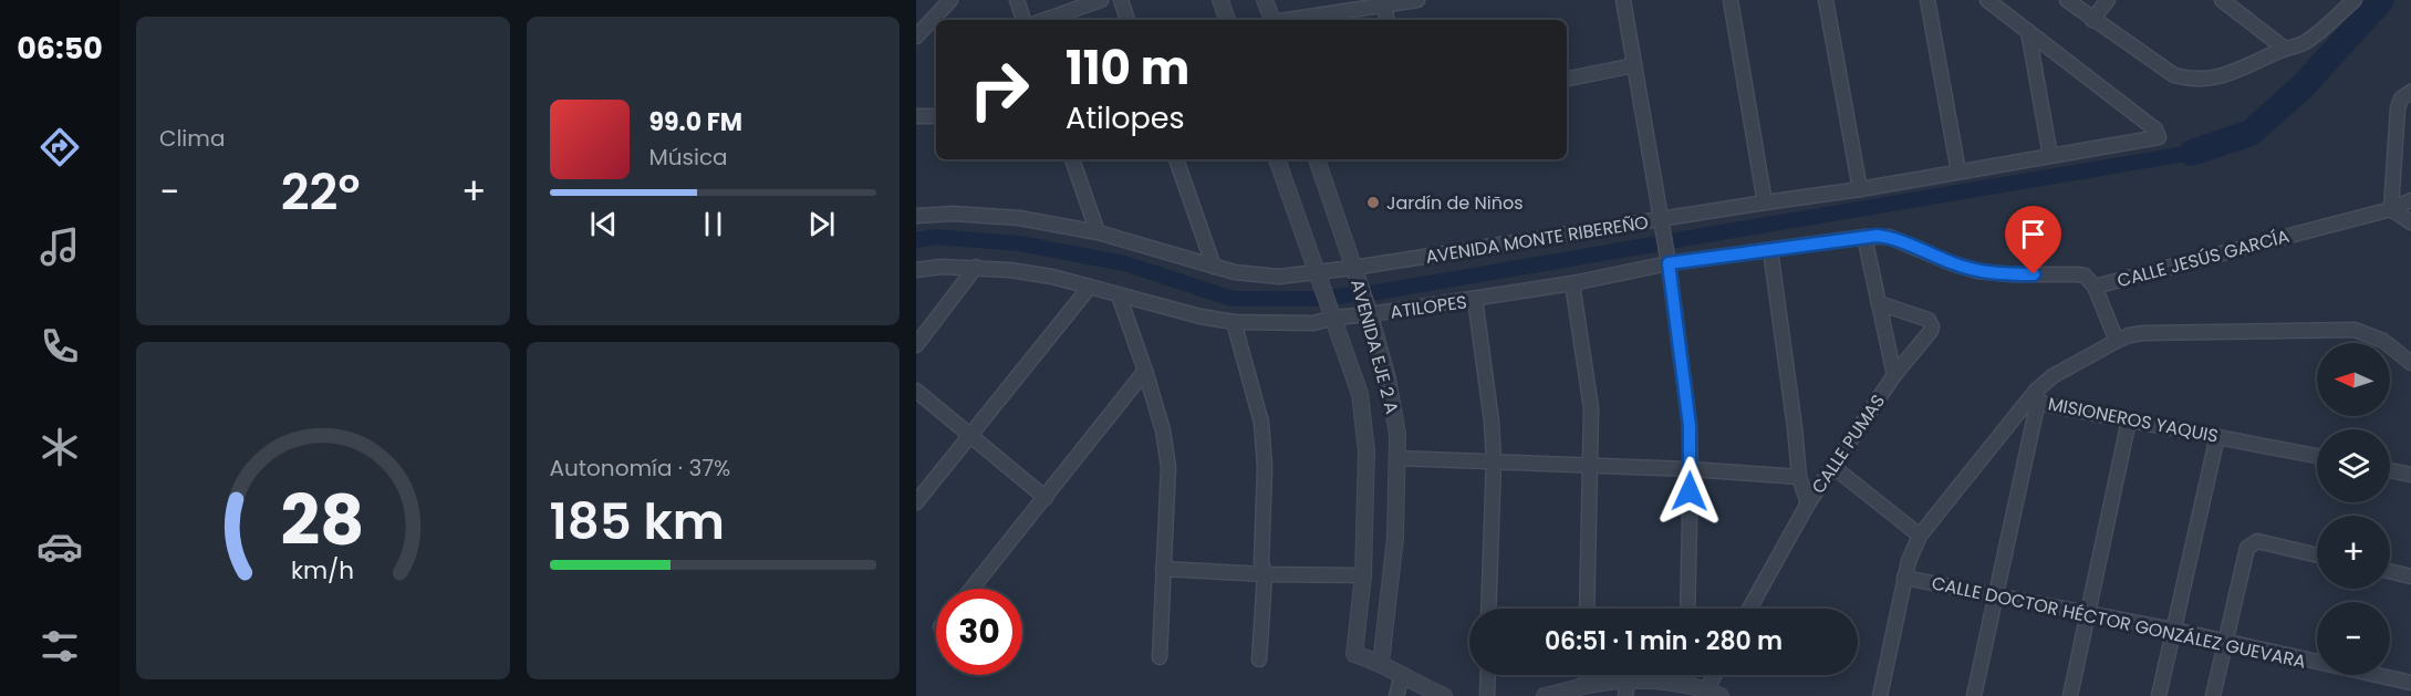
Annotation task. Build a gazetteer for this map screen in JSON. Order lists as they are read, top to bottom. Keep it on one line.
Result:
{"streets":{"street":["AVENIDA MONTE RIBEREÑO","CALLE JESÚS GARCÍA","ATILOPES","AVENIDA EJE 2 A","MISIONEROS YAQUIS","CALLE PUMAS","CALLE DOCTOR HÉCTOR GONZÁLEZ GUEVARA"]},"crossings":[["AVENIDA MONTE RIBEREÑO","AVENIDA EJE 2 A"],["CALLE JESÚS GARCÍA","ATILOPES"],["ATILOPES","AVENIDA EJE 2 A"],["MISIONEROS YAQUIS","CALLE DOCTOR HÉCTOR GONZÁLEZ GUEVARA"]],"places":["Jardín de Niños"],"north":"left","page":{"tabs":"06:50","tile":["Clima",["Autonomía · 37%","185 km"]],"turn":["110 m","Atilopes"],"song":["99.0 FM","Música"],"heat":["−","22°","+"],"map_buttons":["+","−"],"limit":"30","trip":"06:51 · 1 min · 280 m","gauge":["28","km/h"]}}
